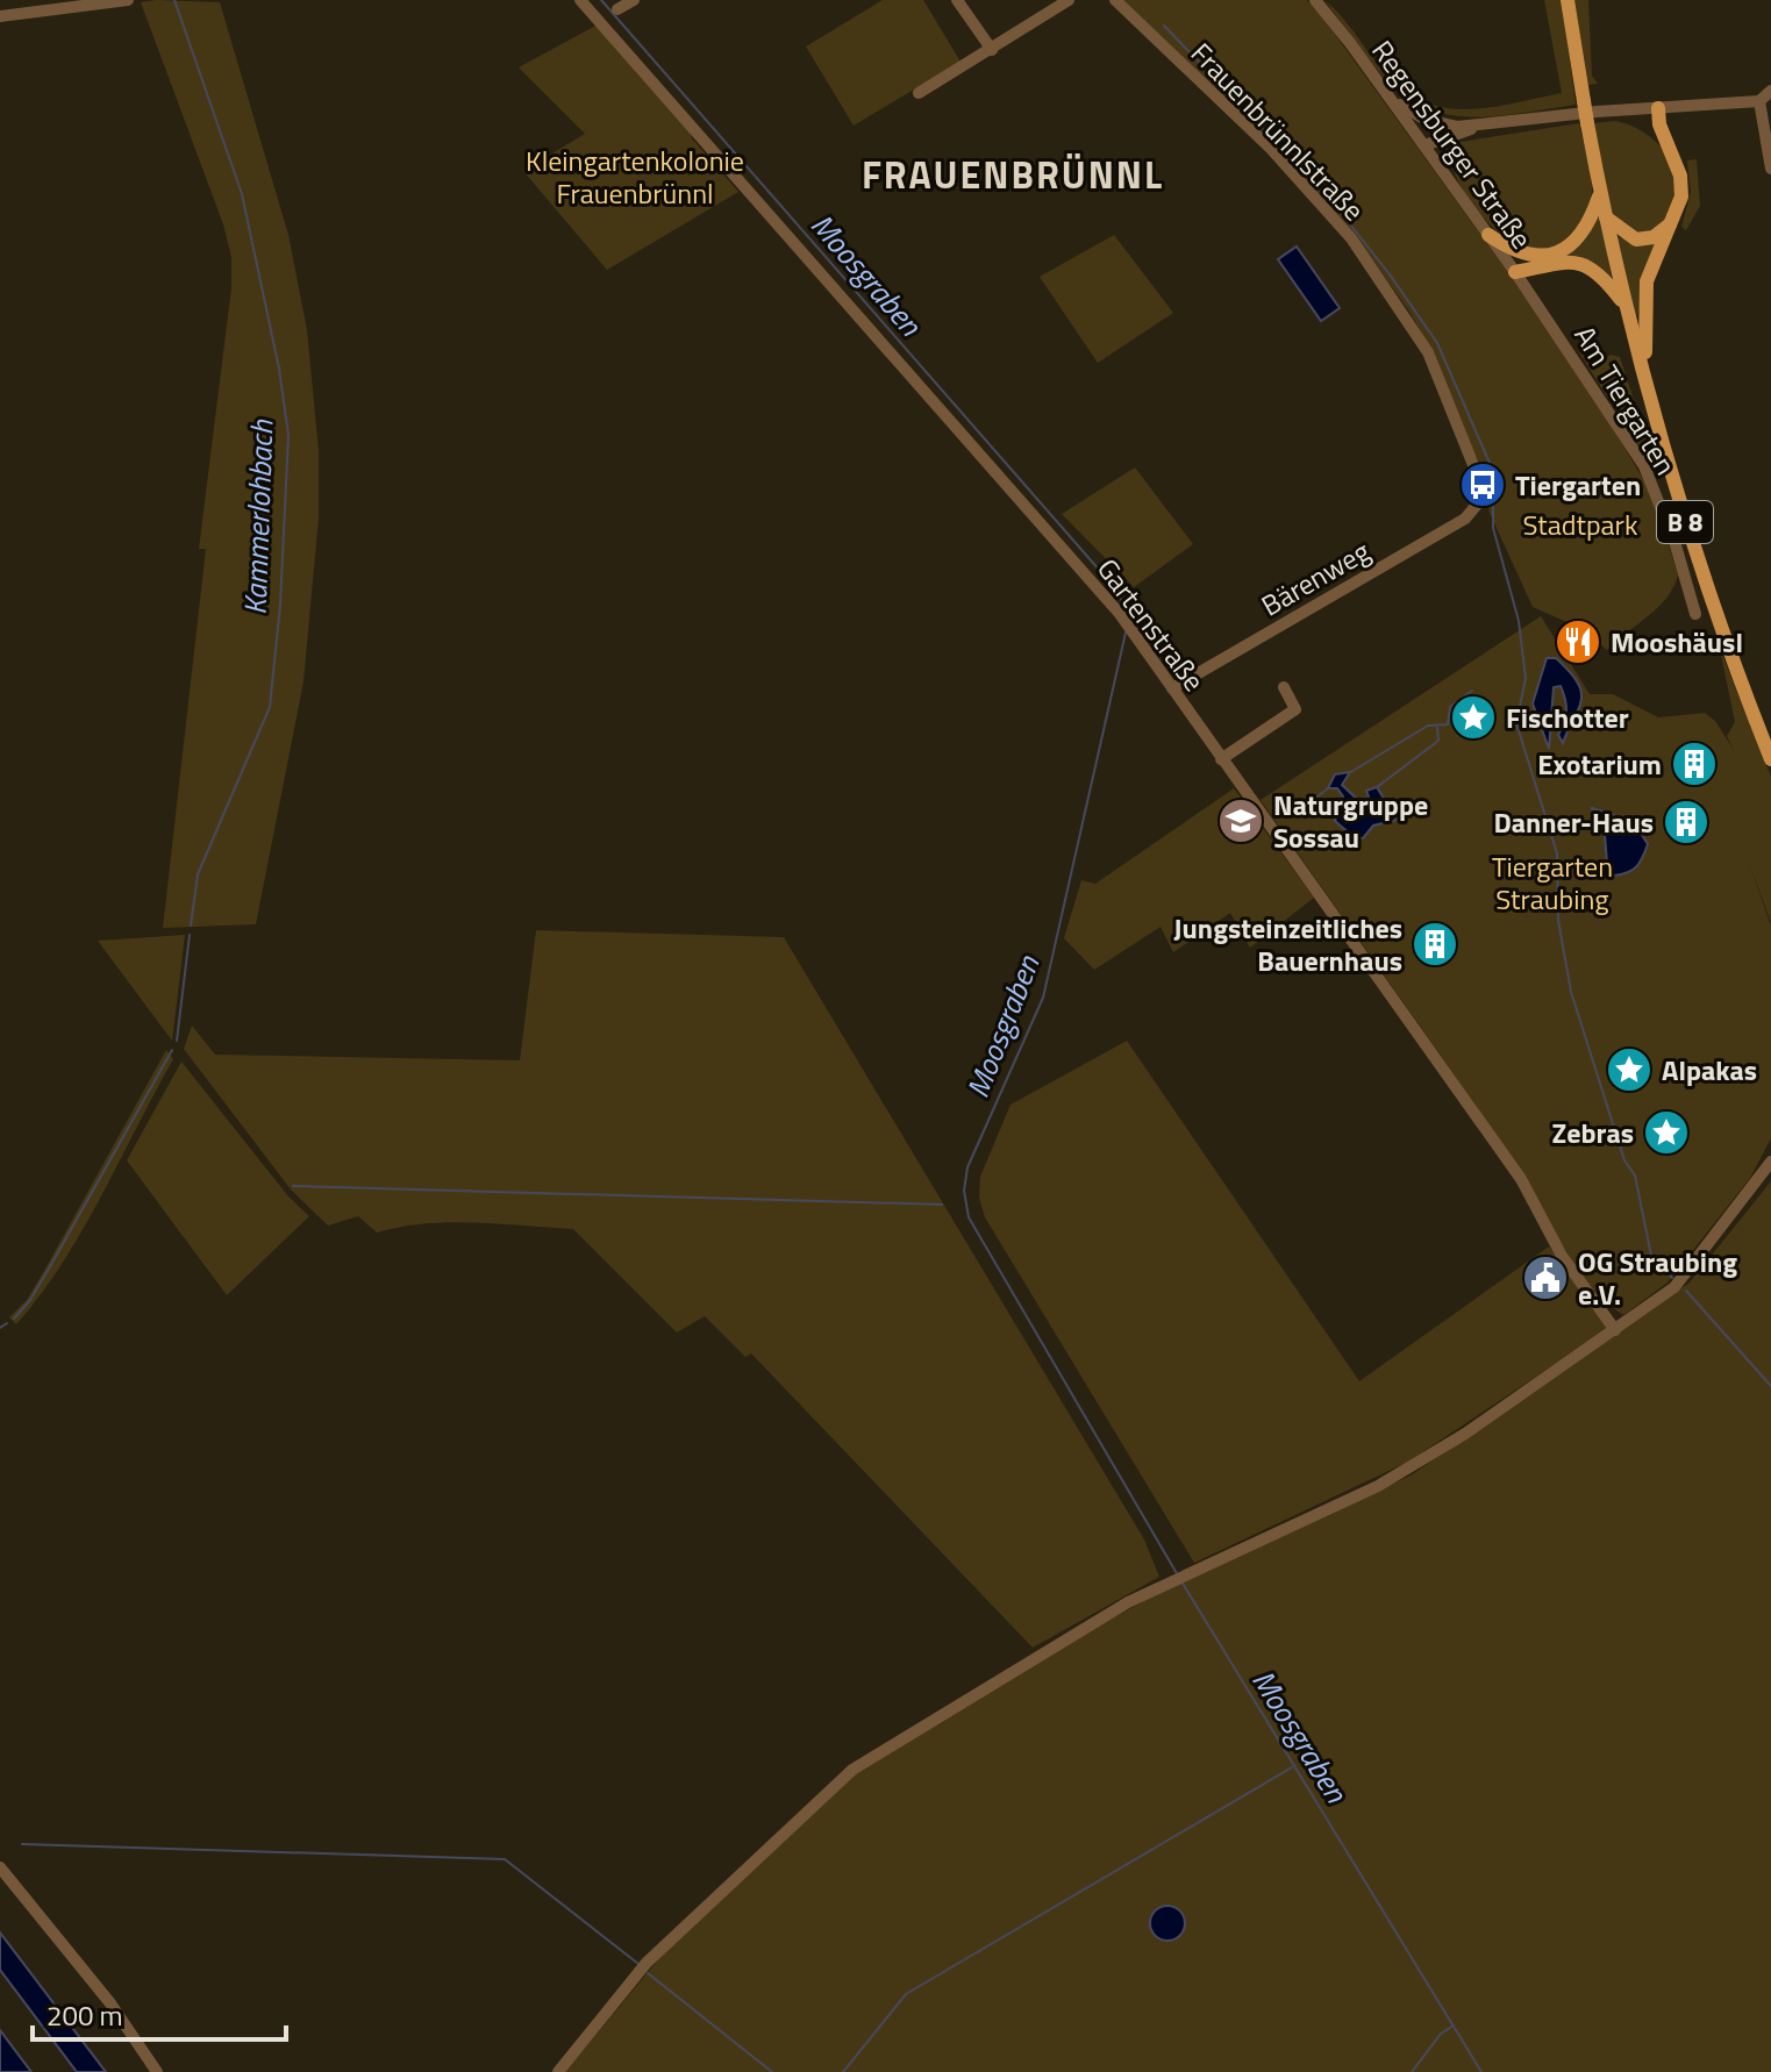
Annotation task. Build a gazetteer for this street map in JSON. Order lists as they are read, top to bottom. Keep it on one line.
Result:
{"streets":{"main road":["B 8"],"street":["Frauenbrünnlstraße","Regensburger Straße","Am Tiergarten","Bärenweg","Gartenstraße"]},"crossings":[["Frauenbrünnlstraße","Bärenweg"],["Regensburger Straße","Am Tiergarten"],["Bärenweg","Gartenstraße"]],"districts":["FRAUENBRÜNNL"],"water":["Moosgraben","Kammerlohbach"],"parks":["Kleingartenkolonie Frauenbrünnl","Stadtpark","Tiergarten Straubing"],"places":{"bus stop":["Tiergarten"],"restaurant":["Mooshäusl"],"place":["Fischotter","Alpakas","Zebras"],"building":["Exotarium","Danner-Haus","Jungsteinzeitliches Bauernhaus"],"school or university":["Naturgruppe Sossau"],"public building":["OG Straubing e.V."]},"scale_bar":"200 m"}
